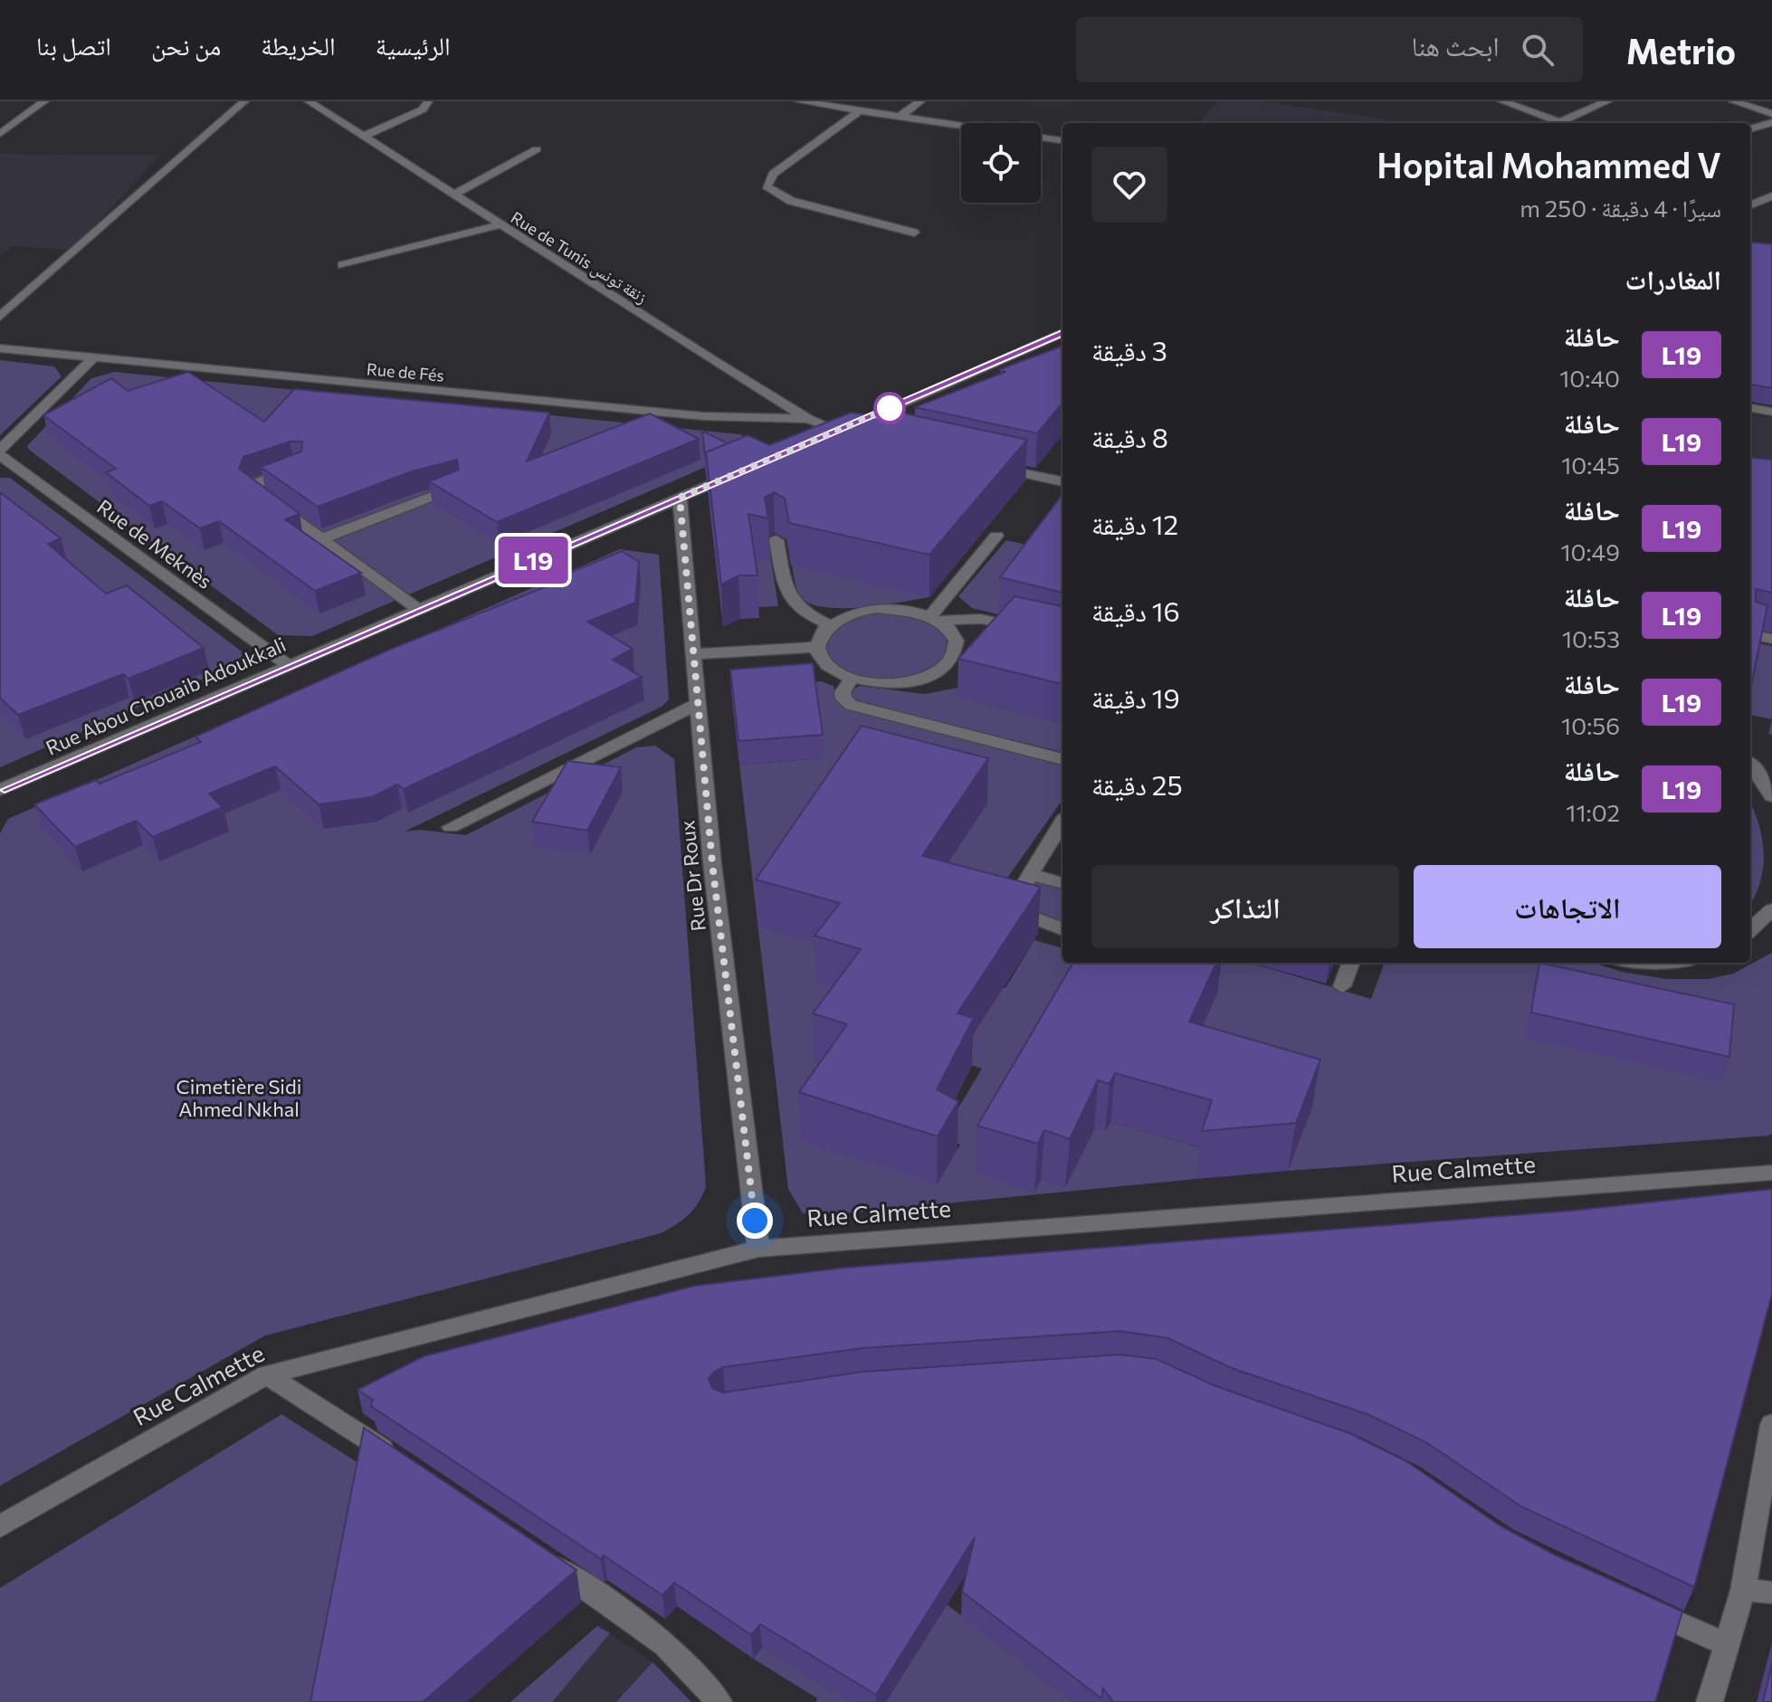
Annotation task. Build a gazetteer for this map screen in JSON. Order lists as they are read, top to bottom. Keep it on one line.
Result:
{"streets":{"street":["Rue de Tunis زنقة تونس","Rue de Fés","Rue de Meknès","Rue Abou Chouaib Adoukkali","Rue Dr Roux","Rue Calmette"]},"crossings":[["Rue de Tunis زنقة تونس","Rue de Fés"],["Rue de Meknès","Rue Abou Chouaib Adoukkali"],["Rue Abou Chouaib Adoukkali","Rue Dr Roux"],["Rue Dr Roux","Rue Calmette"]],"parks":["Cimetière Sidi Ahmed Nkhal"],"lines":["bus line L19"],"page":{"header":"Metrio","search":"ابحث هنا","nav":["الرئيسية","الخريطة","من نحن","اتصل بنا"],"on_map":"L19","heading":[["Hopital Mohammed V","سيرًا · 4 دقيقة · 250 m"],"المغادرات"],"list":[{"mark":"L19","name":"حافلة","note":"10:40","value":"3 دقيقة"},{"mark":"L19","name":"حافلة","note":"10:45","value":"8 دقيقة"},{"mark":"L19","name":"حافلة","note":"10:49","value":"12 دقيقة"},{"mark":"L19","name":"حافلة","note":"10:53","value":"16 دقيقة"},{"mark":"L19","name":"حافلة","note":"10:56","value":"19 دقيقة"},{"mark":"L19","name":"حافلة","note":"11:02","value":"25 دقيقة"}],"buttons":["الاتجاهات","التذاكر"]}}
